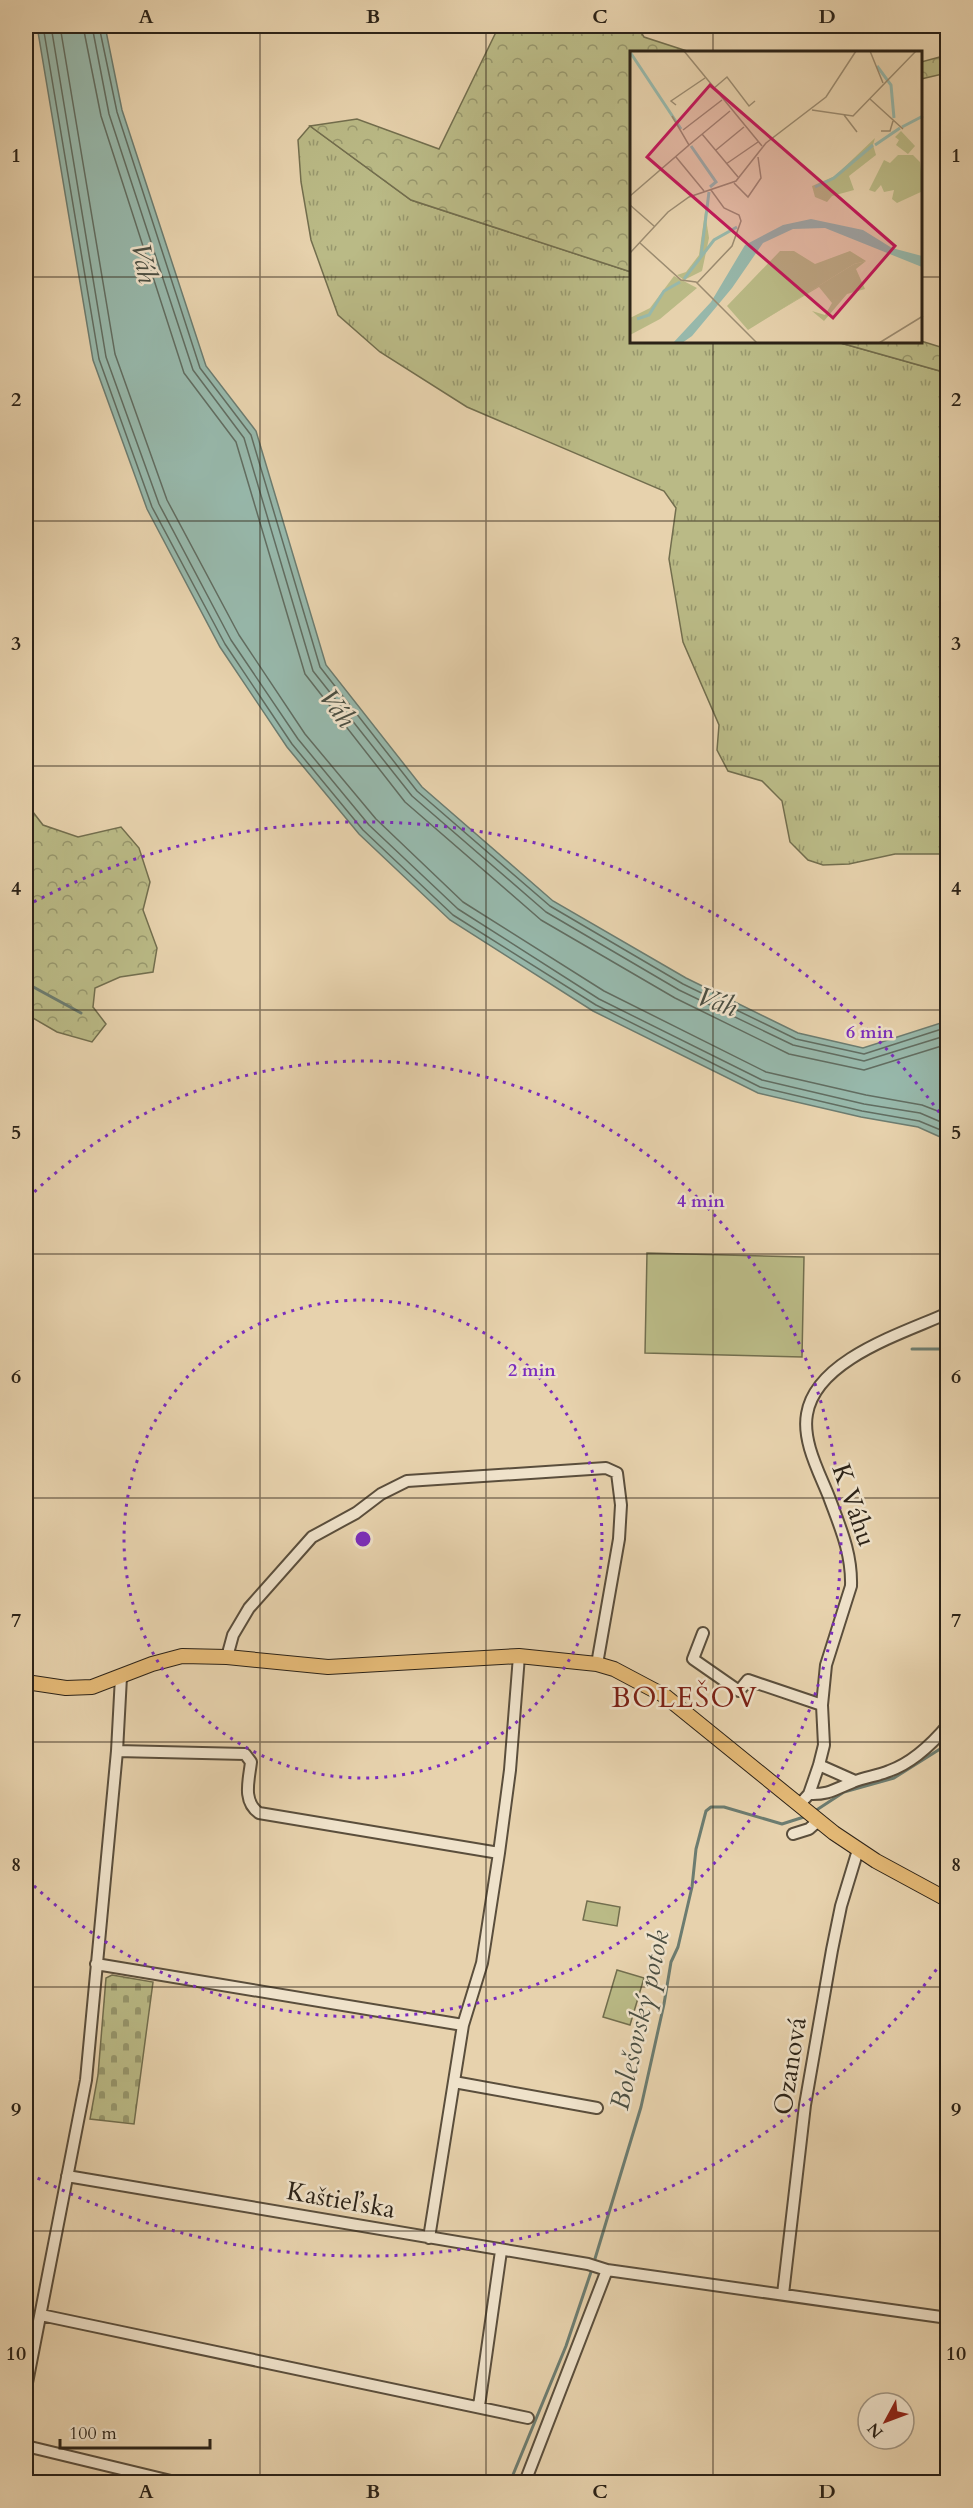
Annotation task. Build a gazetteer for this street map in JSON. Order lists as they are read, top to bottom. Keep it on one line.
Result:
{"streets":{"street":["K Váhu","Ozanová","Kaštieľska"]},"districts":["BOLEŠOV"],"water":["Váh","Bolešovský potok"],"scale_bar":"100 m","north":"bottom left","grid":{"columns":["A","B","C","D"],"rows":["1","2","3","4","5","6","7","8","9","10"]},"rings":["6 min","4 min","2 min"]}
